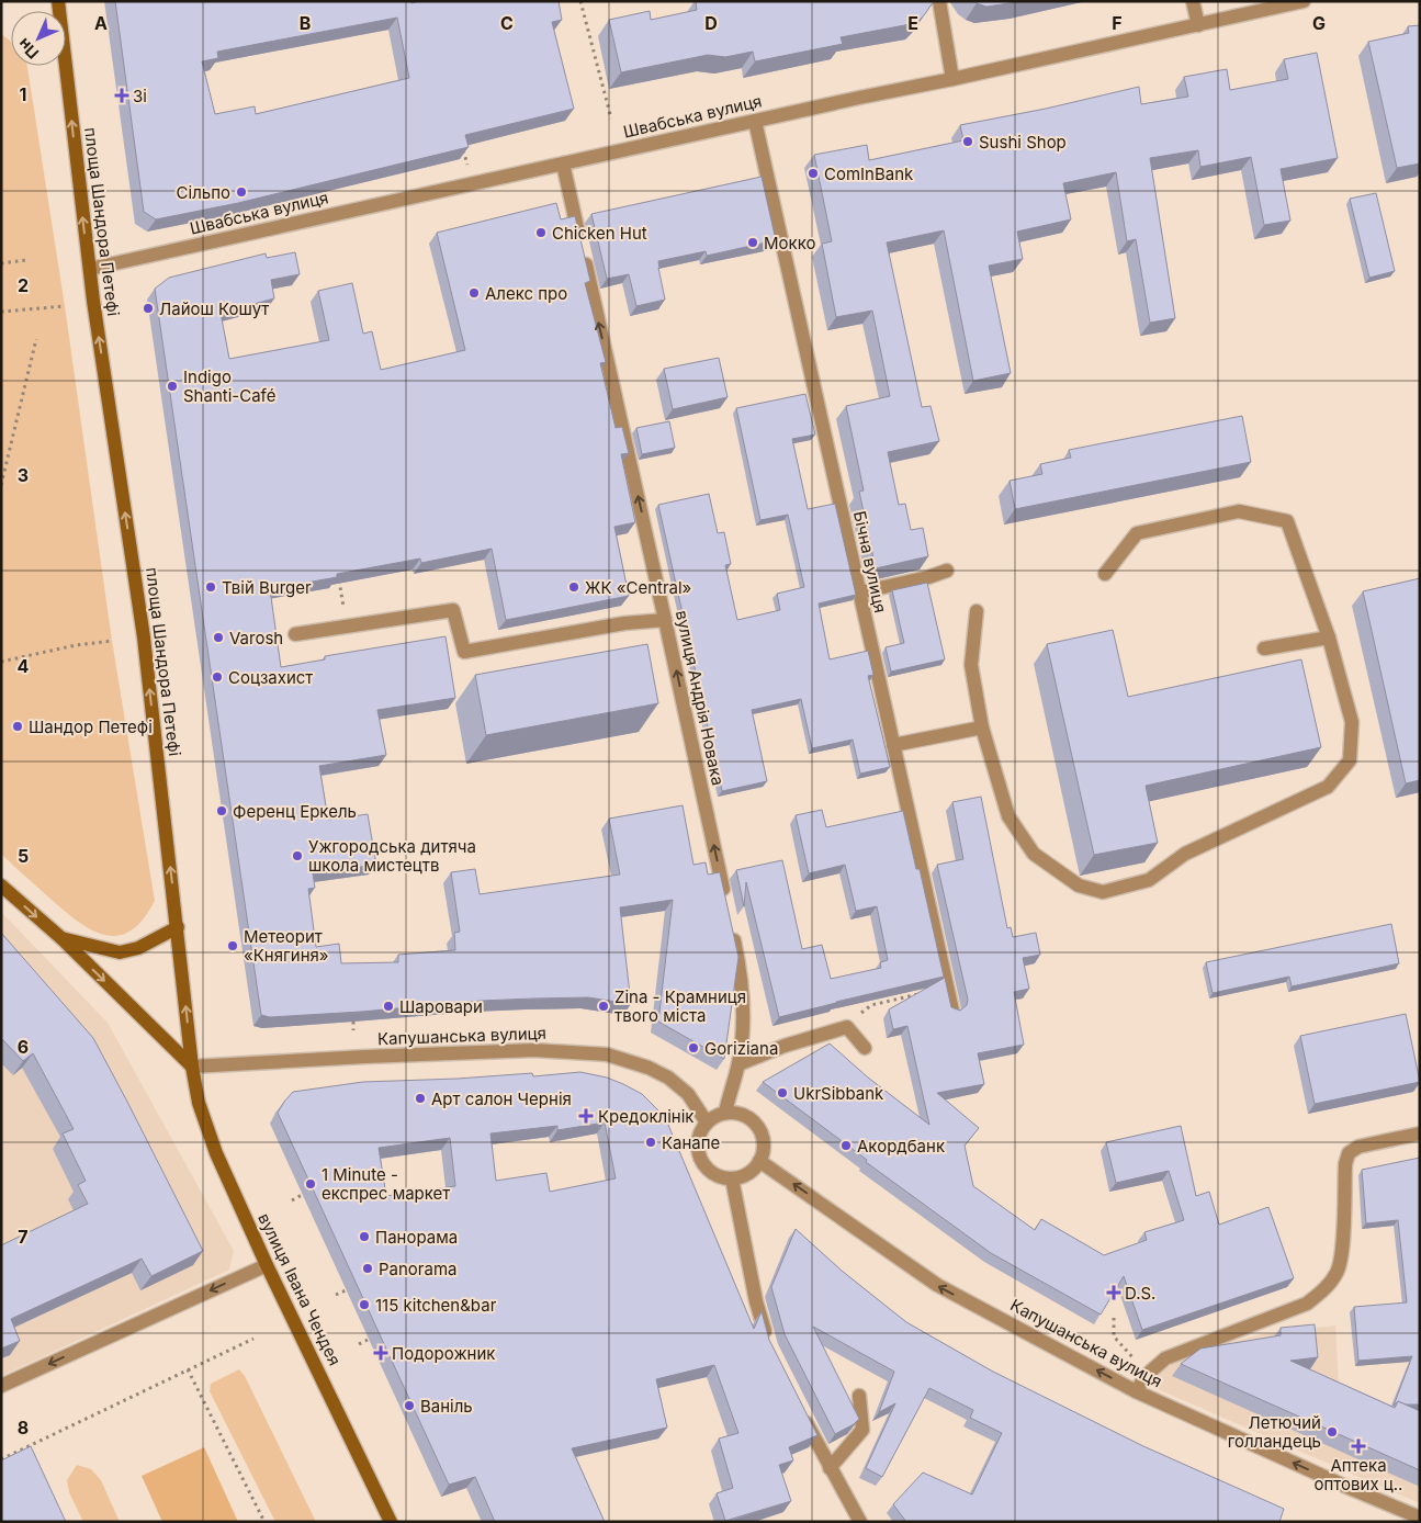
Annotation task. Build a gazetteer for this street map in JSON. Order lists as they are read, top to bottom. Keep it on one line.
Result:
{"streets":{"main road":["площа Шандора Петефі","вулиця Івана Чендея"],"street":["Швабська вулиця","Бічна вулиця","вулиця Андрія Новака","Капушанська вулиця"]},"crossings":[["Швабська вулиця","площа Шандора Петефі"],["Швабська вулиця","Бічна вулиця"],["Швабська вулиця","вулиця Андрія Новака"],["площа Шандора Петефі","Капушанська вулиця"],["площа Шандора Петефі","вулиця Івана Чендея"],["Капушанська вулиця","вулиця Івана Чендея"]],"one_way":["площа Шандора Петефі","вулиця Андрія Новака","Капушанська вулиця"],"places":{"health":["3і","Кредоклінік","D.S.","Подорожник","Аптека оптових ц‥"],"other":["Sushi Shop","ComInBank","Сільпо","Chicken Hut","Мокко","Алекс про","Лайош Кошут","Indigo Shanti-Café","Твій Burger","ЖК «Central»","Varosh","Соцзахист","Шандор Петефі","Ференц Еркель","Ужгородська дитяча школа мистецтв","Метеорит «Княгиня»","Шаровари","Zina - Крамниця твого міста","Goriziana","UkrSibbank","Арт салон Чернія","Канапе","Акордбанк","1 Minute - експрес маркет","Панорама","Panorama","115 kitchen&bar","Ваніль","Летючий голландець"]},"north":"bottom left","grid":{"columns":["A","B","C","D","E","F","G"],"rows":["1","2","3","4","5","6","7","8"]}}
